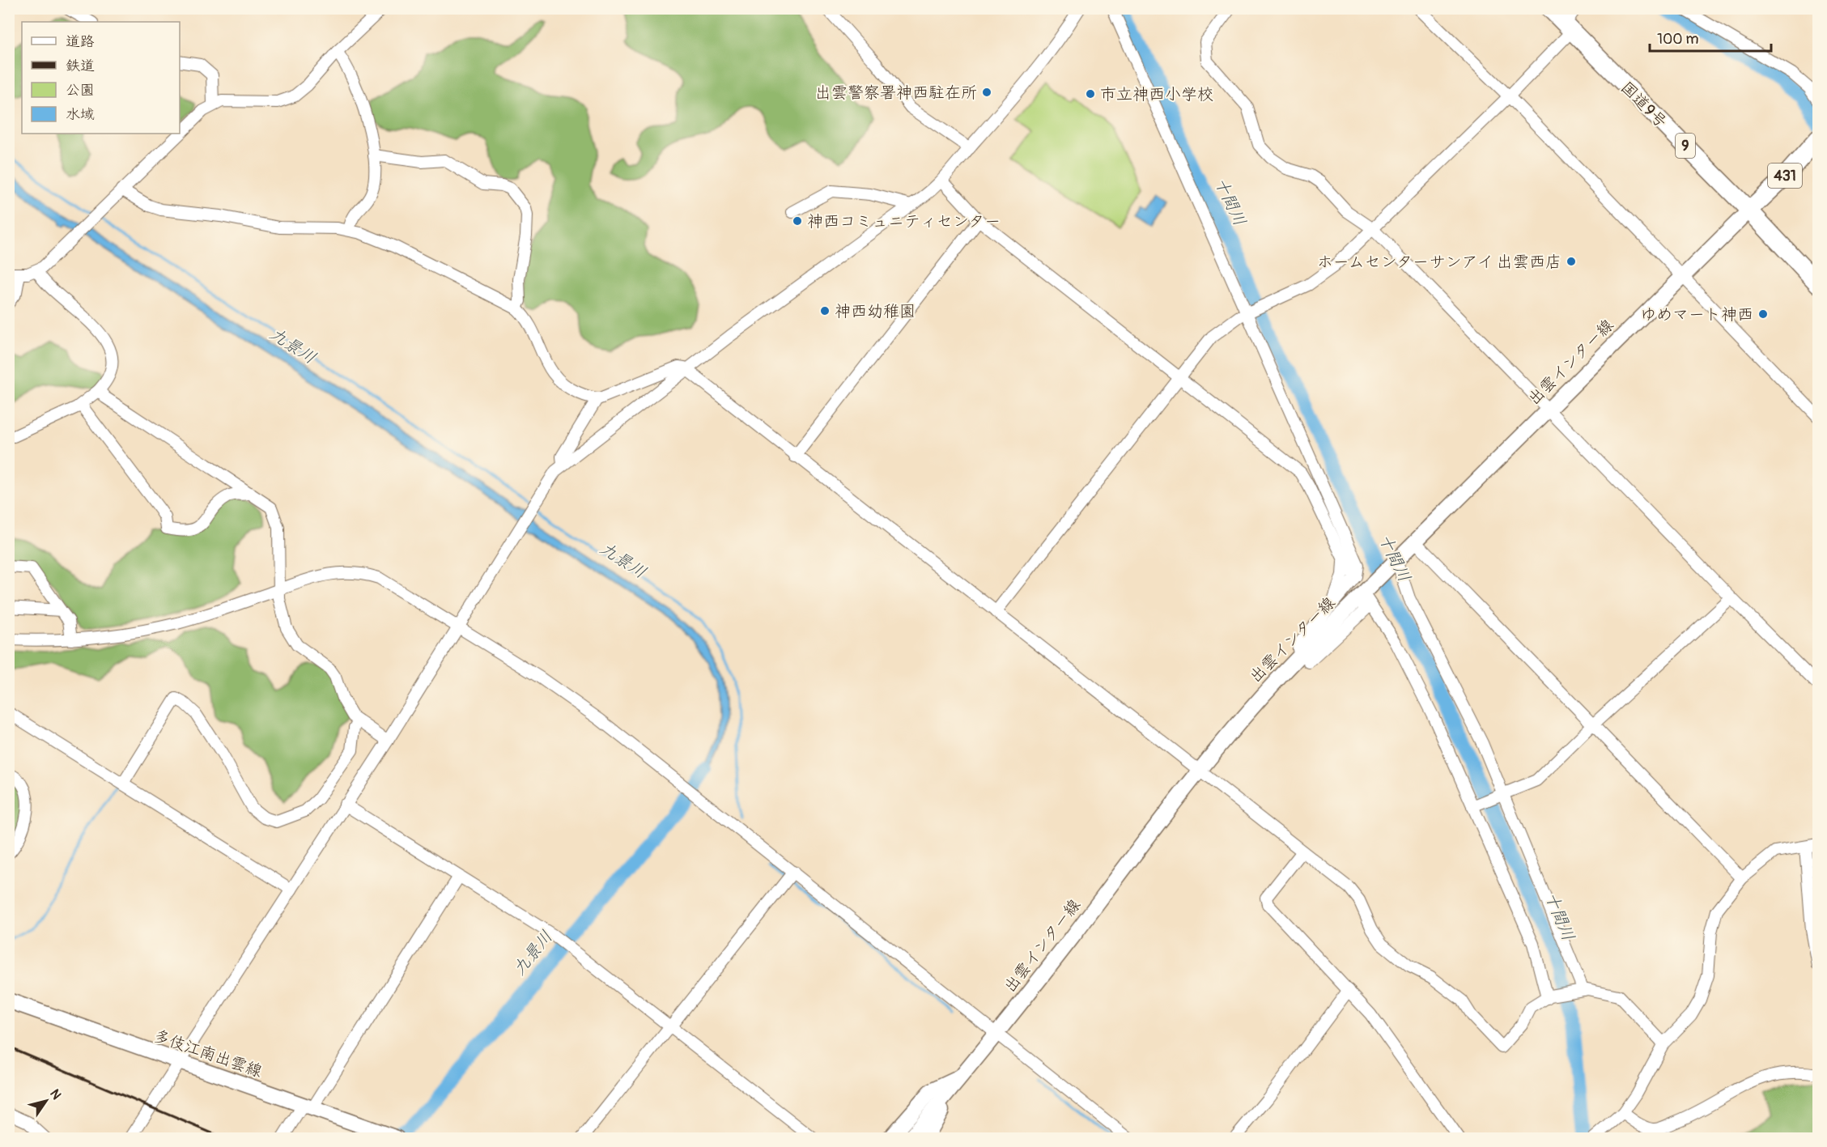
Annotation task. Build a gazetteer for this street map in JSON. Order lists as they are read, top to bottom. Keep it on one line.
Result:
{"streets":{"highway":["国道9号","9","431"],"main road":["出雲インター線","多伎江南出雲線"]},"crossings":[["国道9号","431"],["国道9号","出雲インター線"],["431","出雲インター線"]],"water":["十間川","九景川"],"places":["出雲警察署神西駐在所","市立神西小学校","神西コミュニティセンター","ホームセンターサンアイ 出雲西店","神西幼稚園","ゆめマート神西"],"legend":["道路","鉄道","公園","水域"],"scale_bar":"100 m","north":"top right"}
